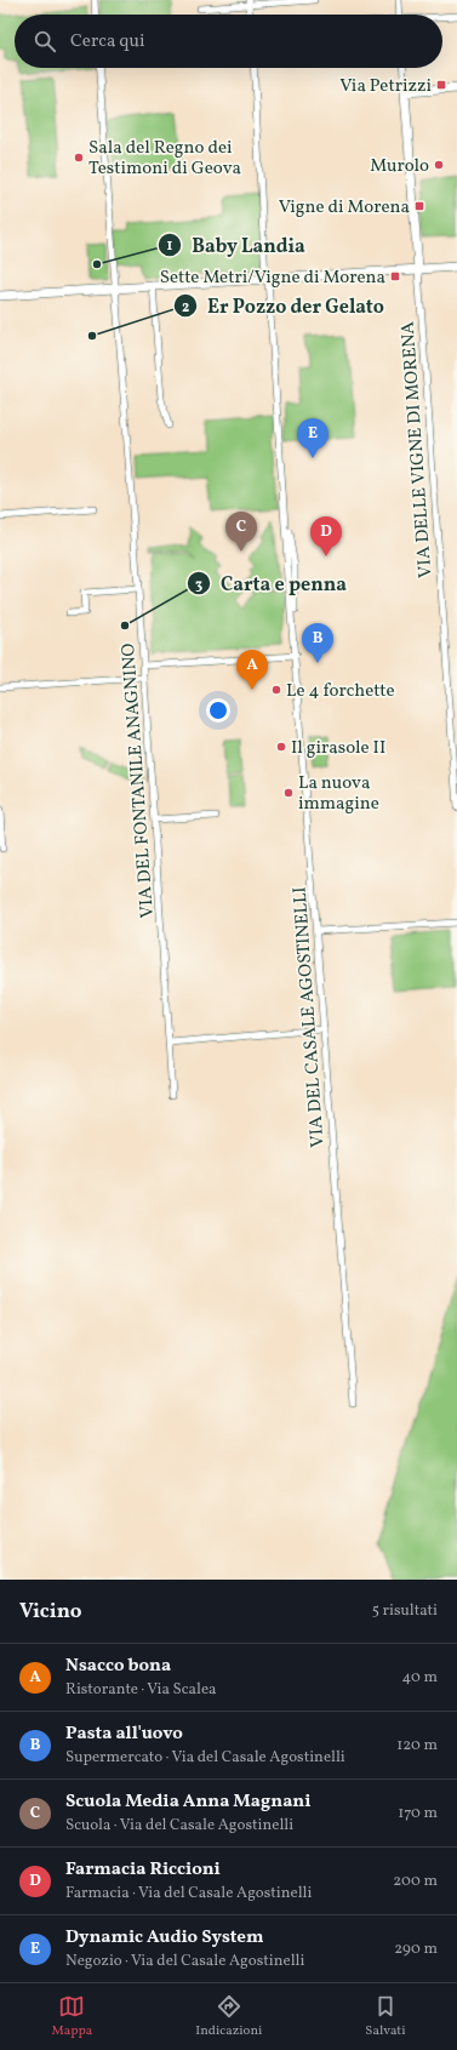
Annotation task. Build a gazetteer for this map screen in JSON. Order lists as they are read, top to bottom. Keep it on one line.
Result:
{"streets":{"street":["VIA DELLE VIGNE DI MORENA","VIA DEL FONTANILE ANAGNINO","VIA DEL CASALE AGOSTINELLI"]},"places":{"transit":["Via Petrizzi","Vigne di Morena","Sette Metri/Vigne di Morena"],"other":["Sala del Regno dei Testimoni di Geova","Murolo","Baby Landia","Er Pozzo der Gelato","Carta e penna","Le 4 forchette","Il girasole II","La nuova immagine"]},"page":{"search":"Cerca qui","pins":["E","C","D","B","A"],"heading":["Vicino","5 risultati"],"list":[{"mark":"A","name":"Nsacco bona","note":"Ristorante · Via Scalea","value":"40 m"},{"mark":"B","name":"Pasta all'uovo","note":"Supermercato · Via del Casale Agostinelli","value":"120 m"},{"mark":"C","name":"Scuola Media Anna Magnani","note":"Scuola · Via del Casale Agostinelli","value":"170 m"},{"mark":"D","name":"Farmacia Riccioni","note":"Farmacia · Via del Casale Agostinelli","value":"200 m"},{"mark":"E","name":"Dynamic Audio System","note":"Negozio · Via del Casale Agostinelli","value":"290 m"}],"nav":["Mappa","Indicazioni","Salvati"]}}
